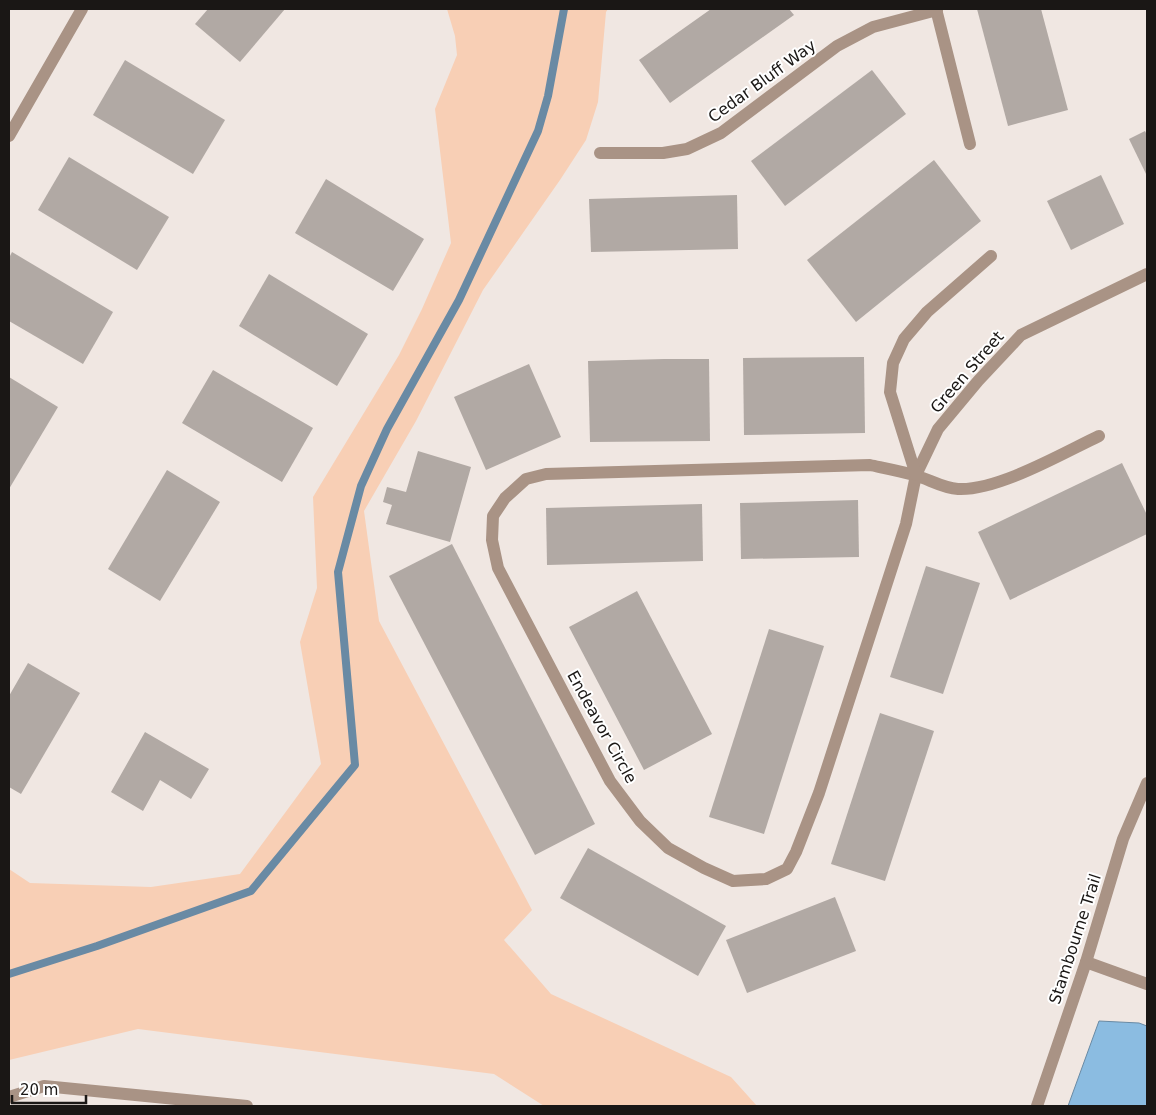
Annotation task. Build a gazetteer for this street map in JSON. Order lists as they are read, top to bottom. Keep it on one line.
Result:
{"streets":{"street":["Cedar Bluff Way","Green Street","Endeavor Circle","Stambourne Trail"]},"crossings":[["Green Street","Endeavor Circle"]],"scale_bar":"20 m"}
